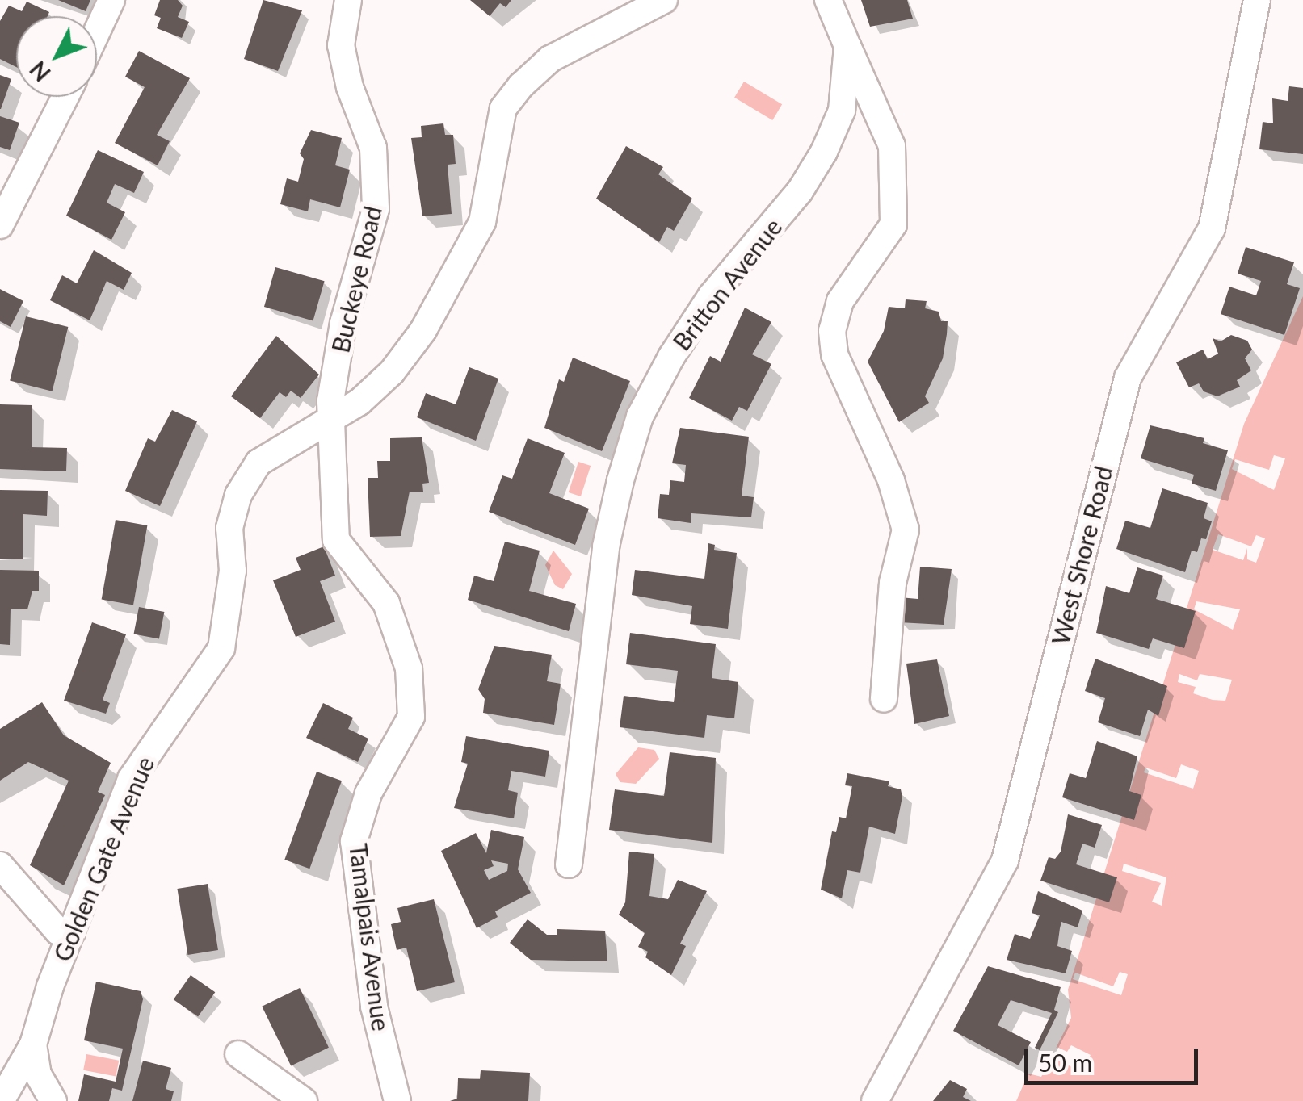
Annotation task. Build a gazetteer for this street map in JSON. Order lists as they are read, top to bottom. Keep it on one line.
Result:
{"streets":{"street":["Buckeye Road","Britton Avenue","West Shore Road","Golden Gate Avenue","Tamalpais Avenue"]},"crossings":[["Buckeye Road","Golden Gate Avenue"],["Buckeye Road","Tamalpais Avenue"],["Golden Gate Avenue","Tamalpais Avenue"]],"scale_bar":"50 m","north":"bottom left"}
